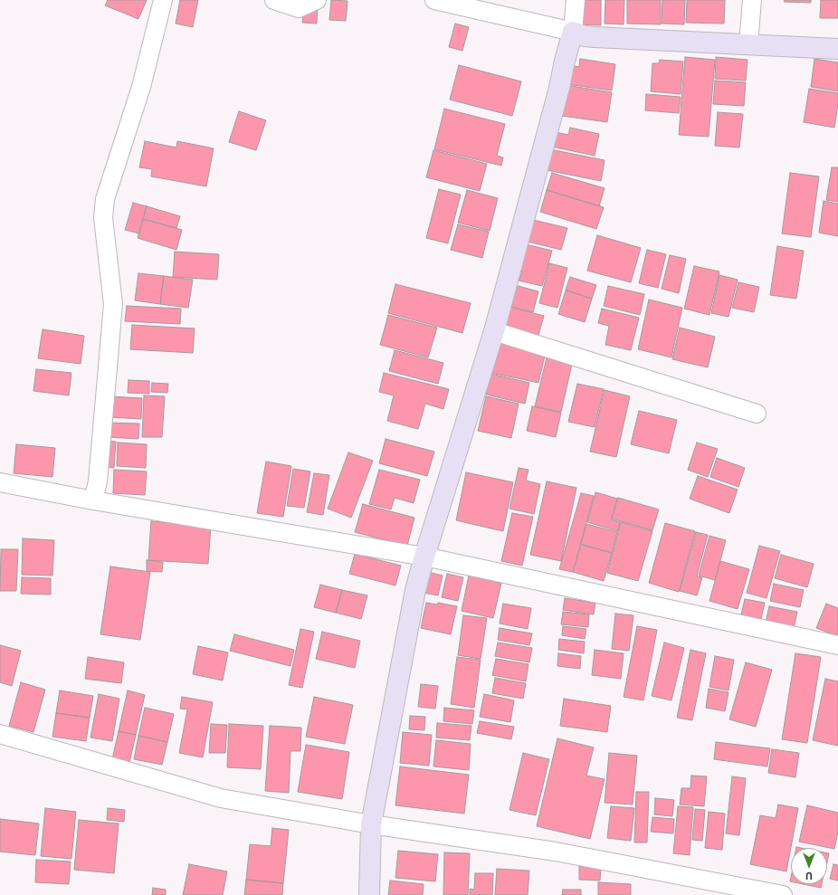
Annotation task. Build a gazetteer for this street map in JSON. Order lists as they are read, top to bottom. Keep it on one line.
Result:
{"north":"bottom"}
